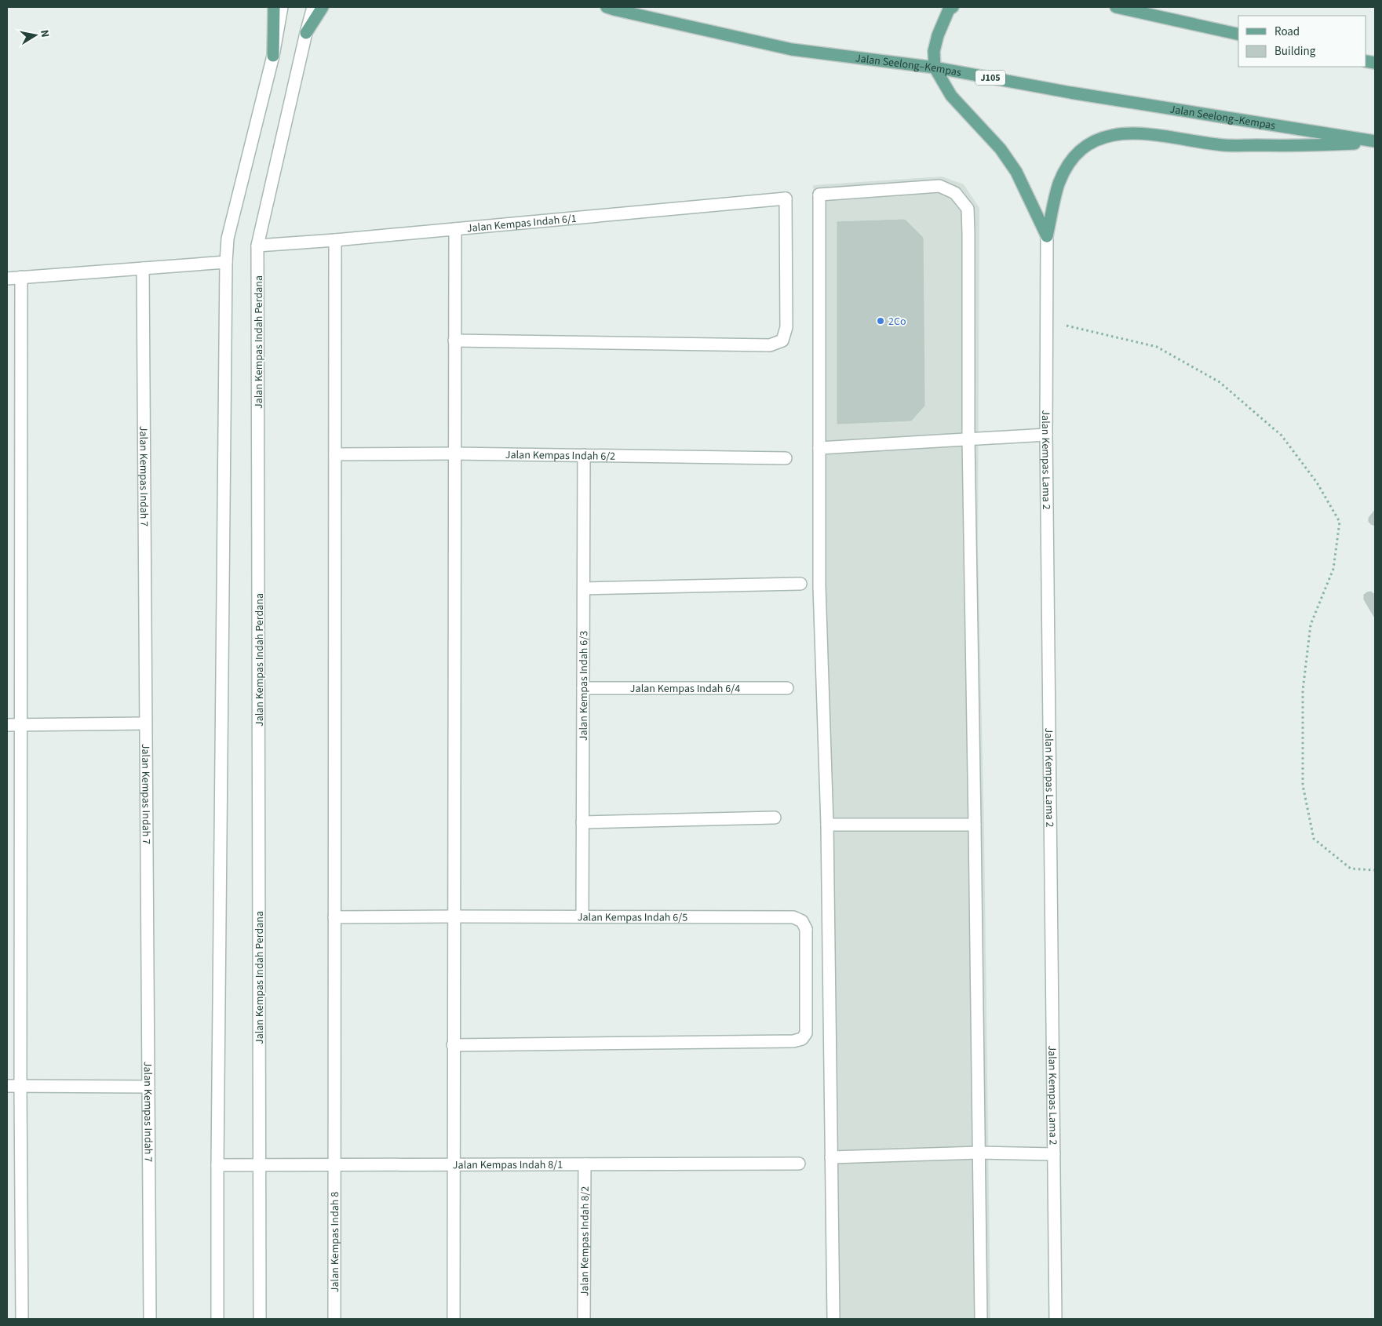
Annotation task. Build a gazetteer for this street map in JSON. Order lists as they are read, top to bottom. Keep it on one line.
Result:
{"streets":{"main road":["Jalan Seelong–Kempas","J105"],"street":["Jalan Kempas Indah 6/1","Jalan Kempas Indah Perdana","Jalan Kempas Indah 6/2","Jalan Kempas Lama 2","Jalan Kempas Indah 7","Jalan Kempas Indah 6/3","Jalan Kempas Indah 6/4","Jalan Kempas Indah 6/5","Jalan Kempas Indah 8/1","Jalan Kempas Indah 8/2","Jalan Kempas Indah 8"]},"crossings":[["Jalan Kempas Indah 6/1","Jalan Kempas Indah Perdana"],["Jalan Kempas Indah 6/1","Jalan Kempas Indah 8"],["Jalan Kempas Indah Perdana","Jalan Kempas Indah 8/1"],["Jalan Kempas Indah 6/2","Jalan Kempas Indah 6/3"],["Jalan Kempas Indah 6/2","Jalan Kempas Indah 8"],["Jalan Kempas Indah 6/3","Jalan Kempas Indah 6/4"],["Jalan Kempas Indah 6/3","Jalan Kempas Indah 6/5"],["Jalan Kempas Indah 6/5","Jalan Kempas Indah 8"],["Jalan Kempas Indah 8/1","Jalan Kempas Indah 8/2"],["Jalan Kempas Indah 8/1","Jalan Kempas Indah 8"]],"places":["2Co"],"legend":["Road","Building"],"north":"right"}
